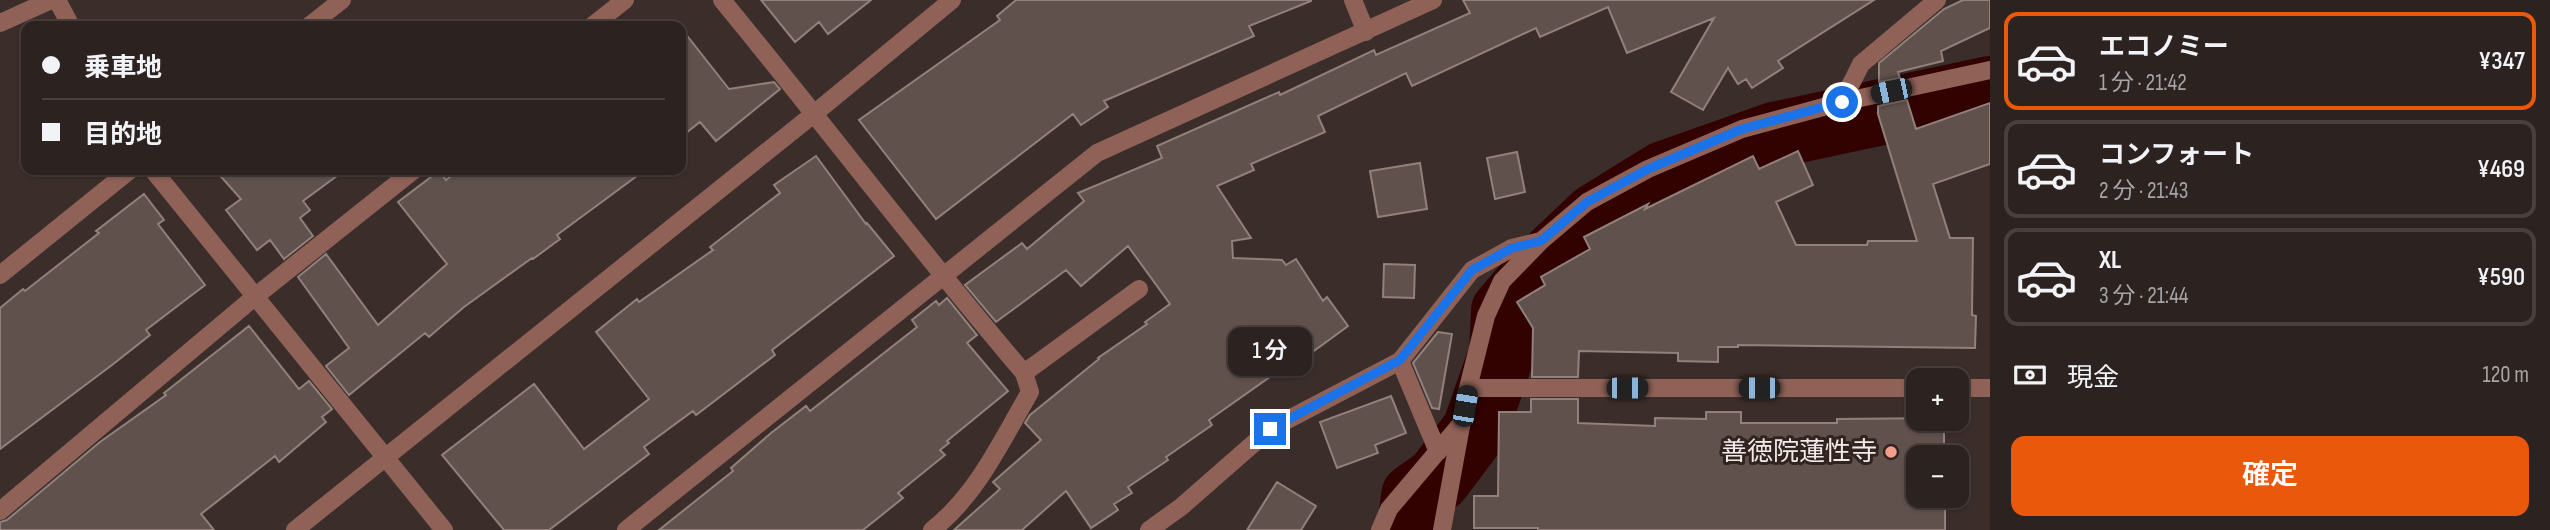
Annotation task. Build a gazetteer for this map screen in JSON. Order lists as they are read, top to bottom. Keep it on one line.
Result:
{"places":["善徳院蓮性寺"],"page":{"list":[{"name":"エコノミー","note":"1 分 · 21:42","value":"¥347"},{"name":"コンフォート","note":"2 分 · 21:43","value":"¥469"},{"name":"XL","note":"3 分 · 21:44","value":"¥590"}],"banner":["乗車地","目的地"],"bubble":"1 分","pay":["現金","120 m"],"map_buttons":["+","−"],"buttons":"確定"}}
